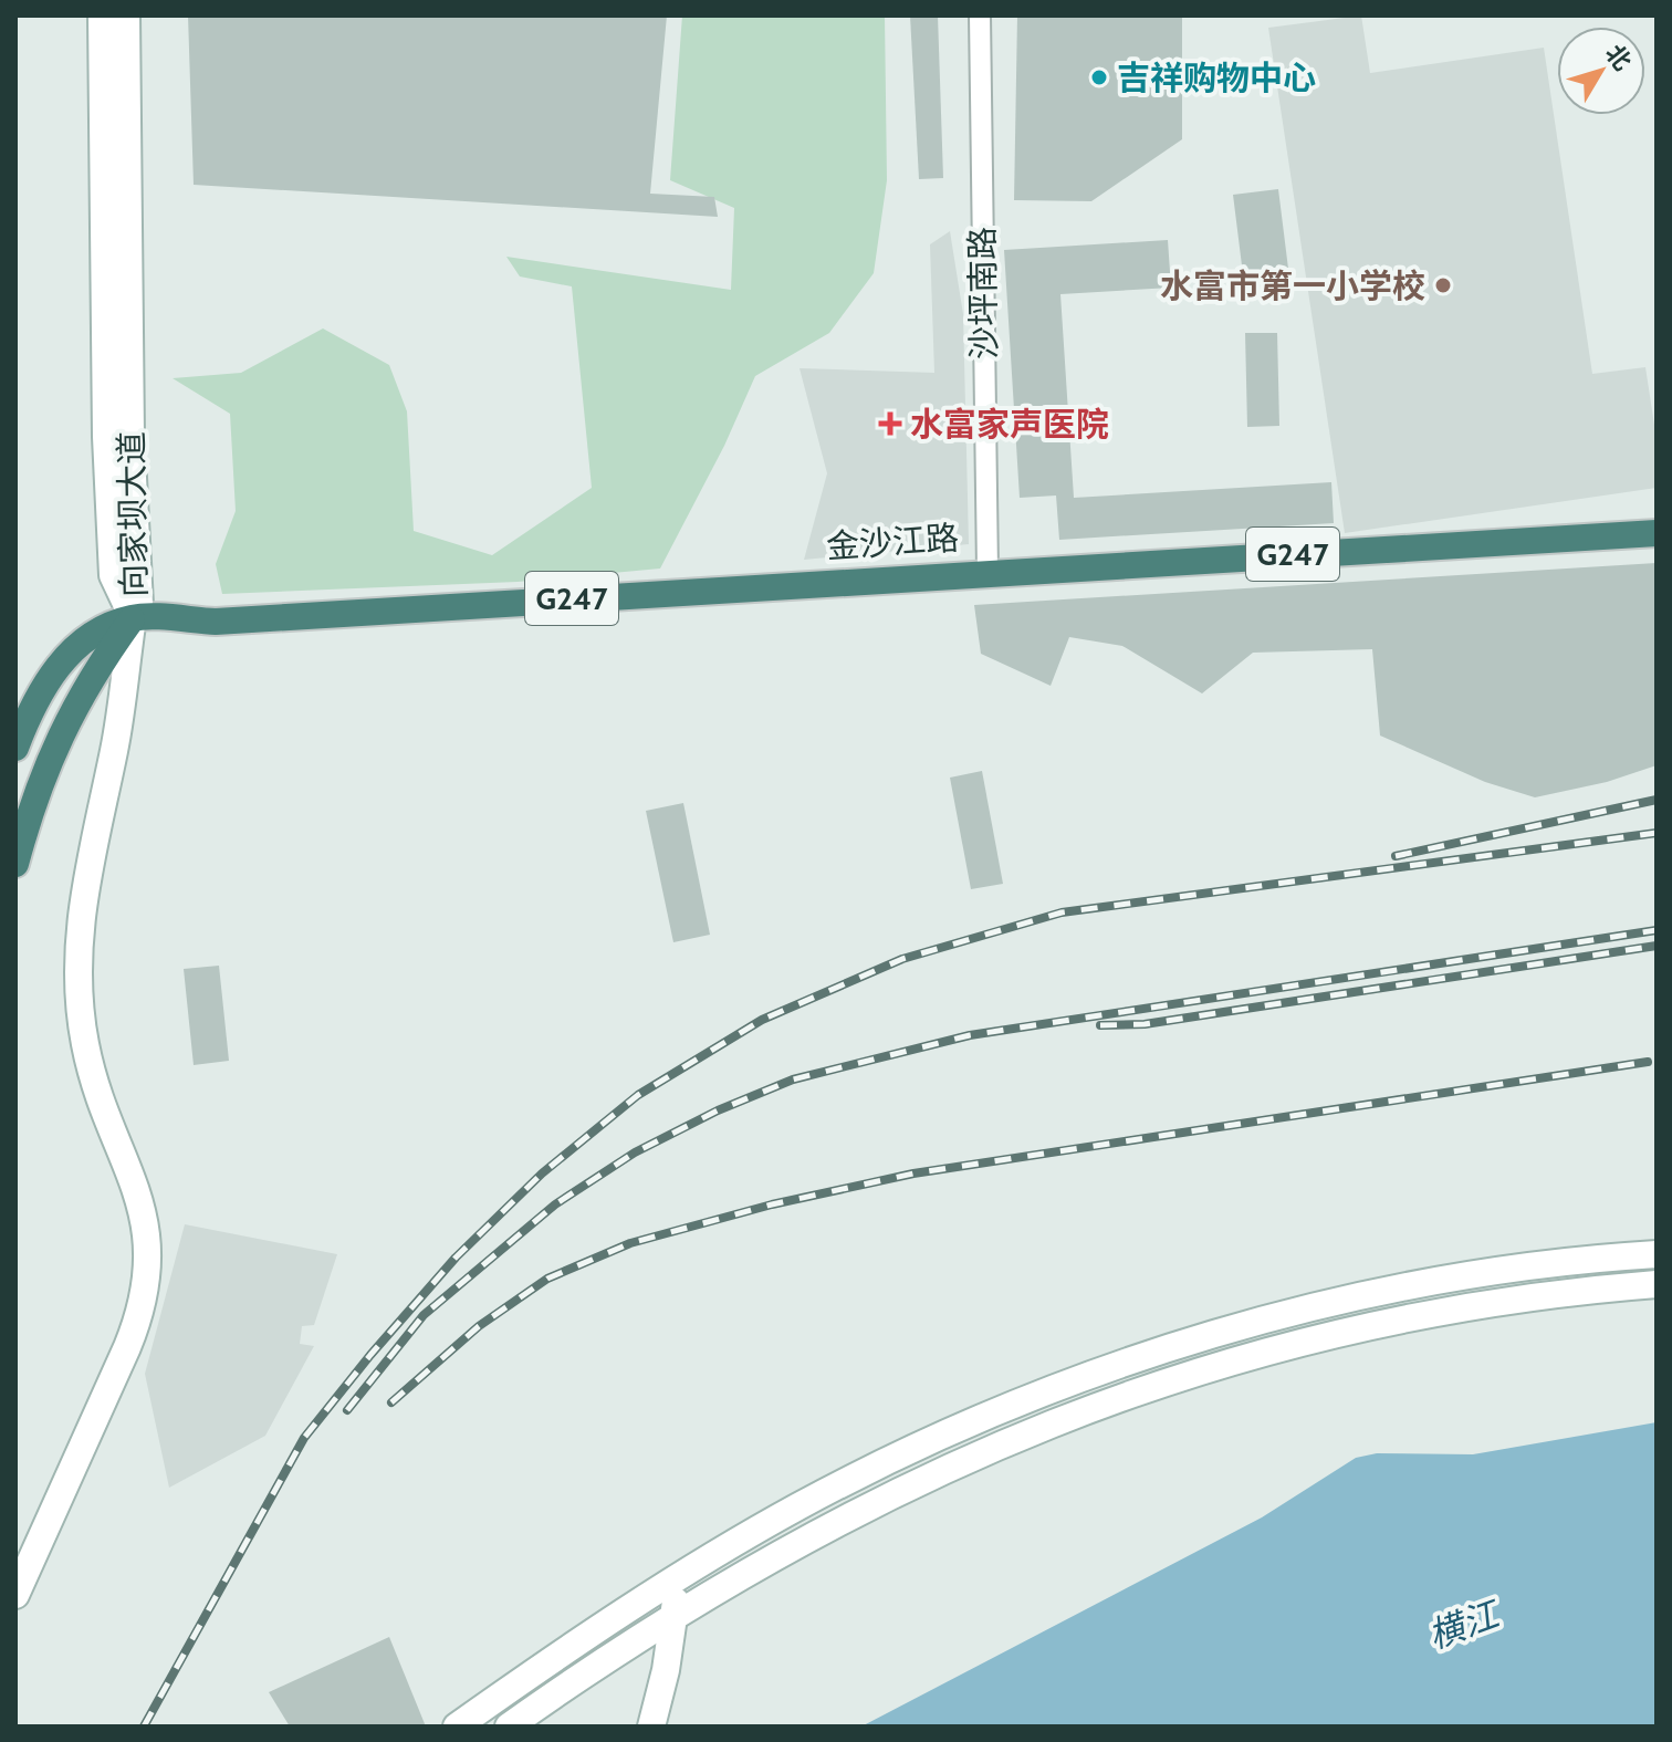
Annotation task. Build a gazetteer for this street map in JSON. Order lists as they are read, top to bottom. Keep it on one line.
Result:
{"streets":{"highway":["金沙江路","G247"],"main road":["向家坝大道"],"street":["沙坪南路"]},"crossings":[["沙坪南路","金沙江路"],["向家坝大道","金沙江路"],["向家坝大道","G247"],["金沙江路","G247"]],"water":["横江"],"places":{"other":["吉祥购物中心","水富市第一小学校"],"health":["水富家声医院"]},"north":"top right"}
